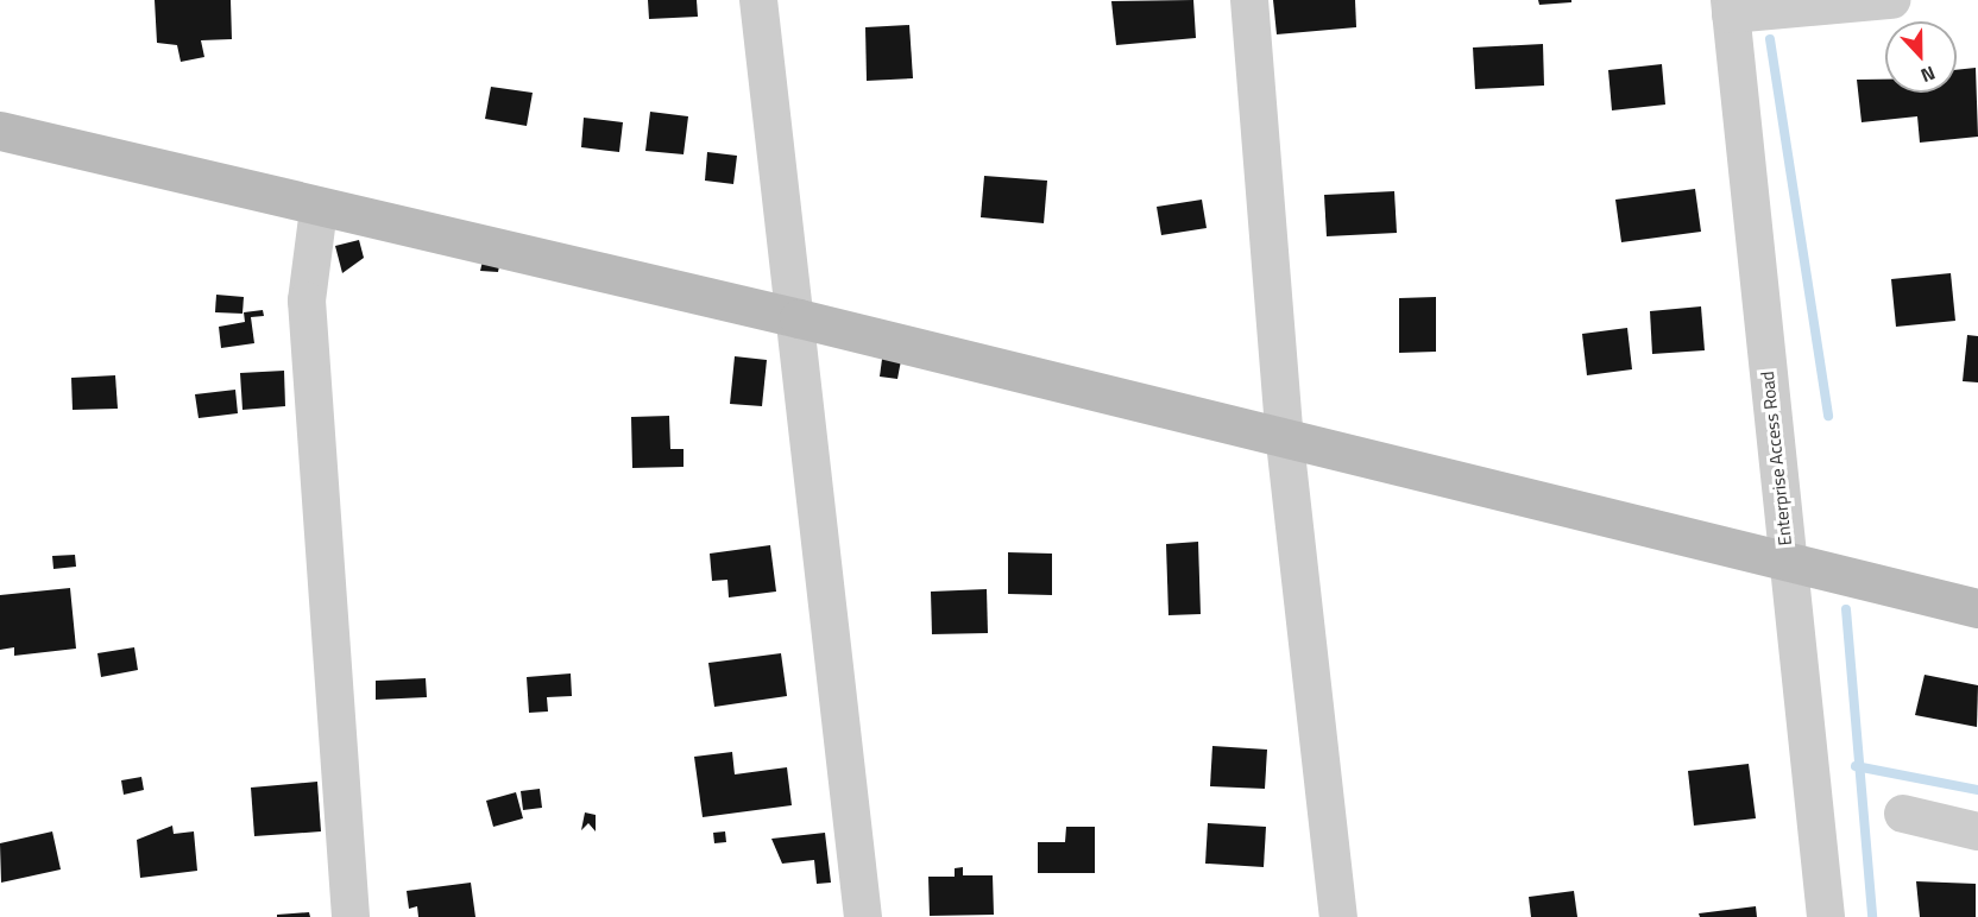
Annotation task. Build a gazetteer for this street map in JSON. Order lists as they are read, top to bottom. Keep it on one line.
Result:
{"streets":{"street":["Enterprise Access Road"]},"north":"bottom"}
